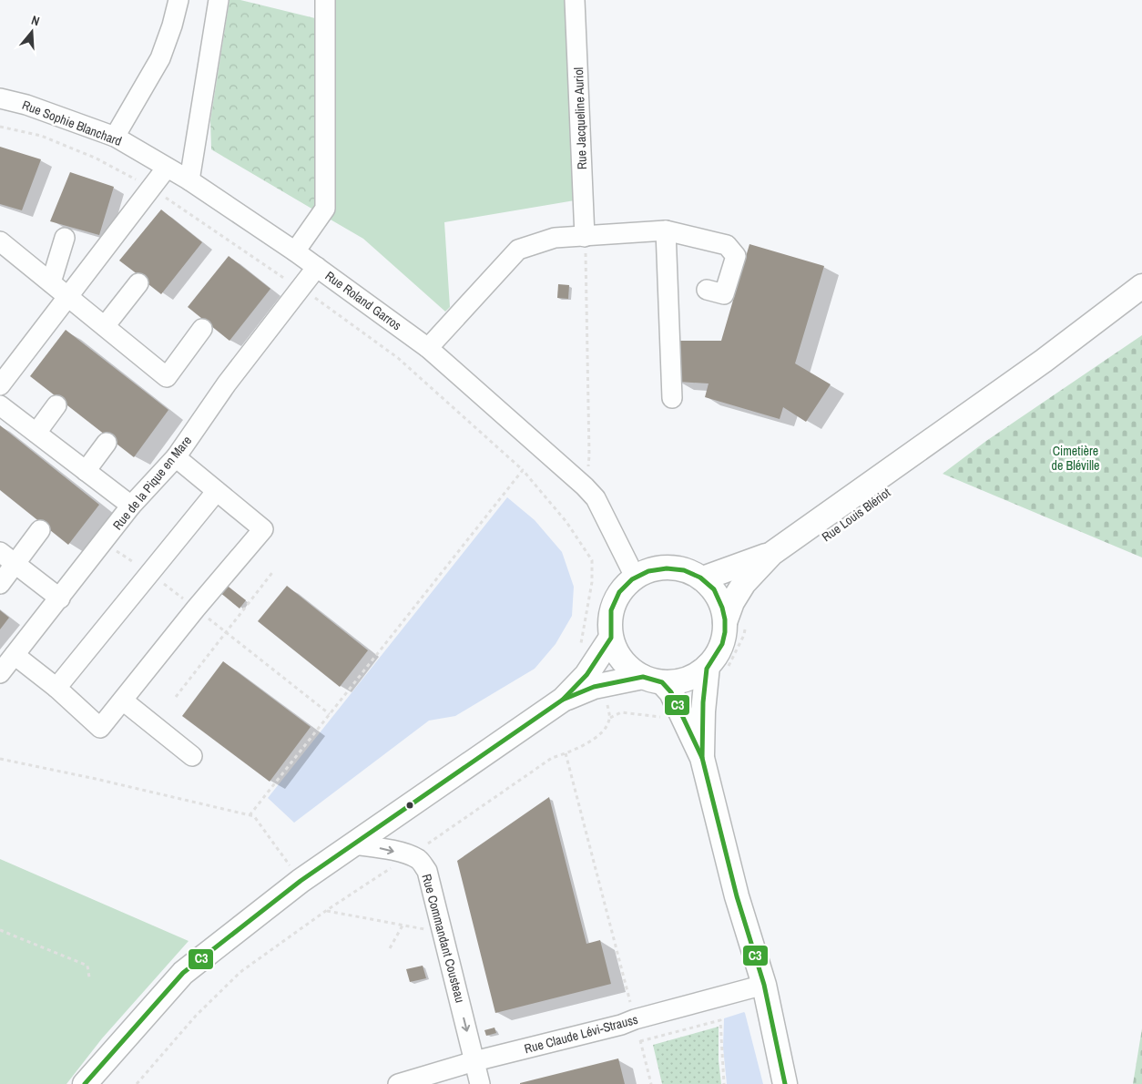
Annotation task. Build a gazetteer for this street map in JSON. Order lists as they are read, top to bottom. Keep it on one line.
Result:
{"streets":{"main road":["Rue Louis Blériot"],"street":["Rue Jacqueline Auriol","Rue Sophie Blanchard","Rue Roland Garros","Rue de la Pique en Mare","Rue Commandant Cousteau","Rue Claude Lévi-Strauss"]},"crossings":[["Rue Sophie Blanchard","Rue Roland Garros"],["Rue Roland Garros","Rue de la Pique en Mare"],["Rue Roland Garros","Rue Louis Blériot"],["Rue Commandant Cousteau","Rue Claude Lévi-Strauss"]],"one_way":["Rue Commandant Cousteau"],"parks":["Cimetière de Bléville"],"lines":["transit line C3"],"north":"top"}
